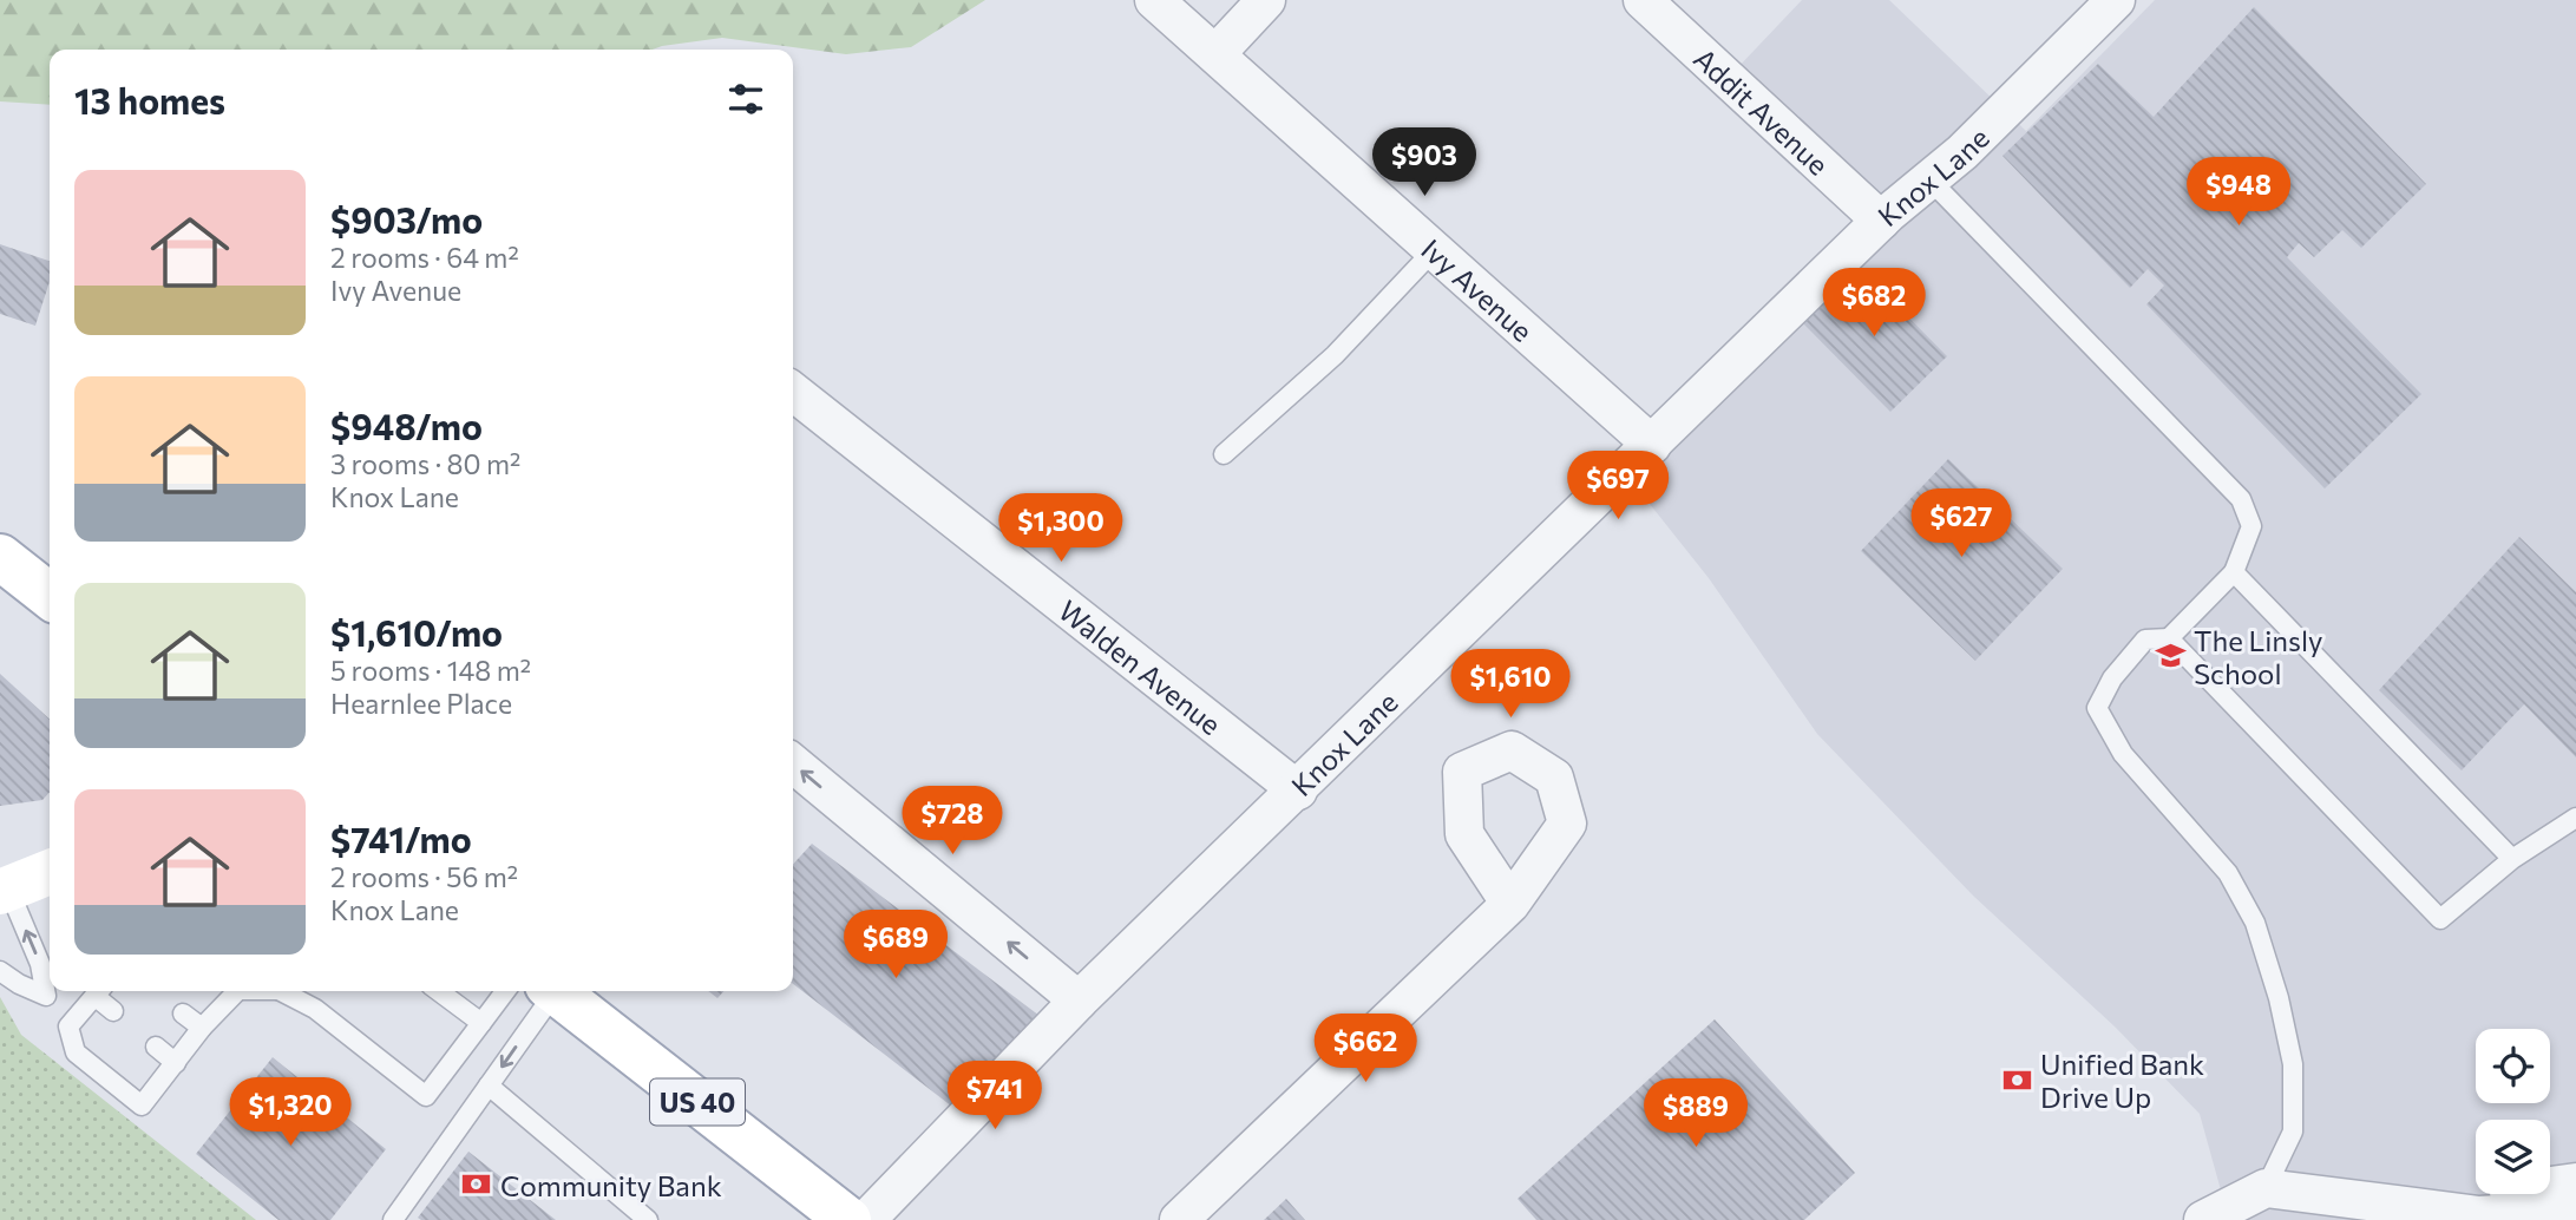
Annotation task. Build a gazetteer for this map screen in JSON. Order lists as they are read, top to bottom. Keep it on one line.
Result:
{"streets":{"main road":["US 40"],"street":["Addit Avenue","Knox Lane","Ivy Avenue","Walden Avenue"]},"crossings":[["Addit Avenue","Knox Lane"],["Knox Lane","Ivy Avenue"],["Knox Lane","Walden Avenue"]],"places":{"school or university":["The Linsly School"],"bank":["Unified Bank Drive Up","Community Bank"]},"page":{"heading":"13 homes","price":["$903","$948","$682","$697","$627","$1,300","$1,610","$728","$689","$662","$741","$1,320","$889"],"list":[{"name":"$903/mo","note":"2 rooms · 64 m² · Ivy Avenue"},{"name":"$948/mo","note":"3 rooms · 80 m² · Knox Lane"},{"name":"$1,610/mo","note":"5 rooms · 148 m² · Hearnlee Place"},{"name":"$741/mo","note":"2 rooms · 56 m² · Knox Lane"}]}}
